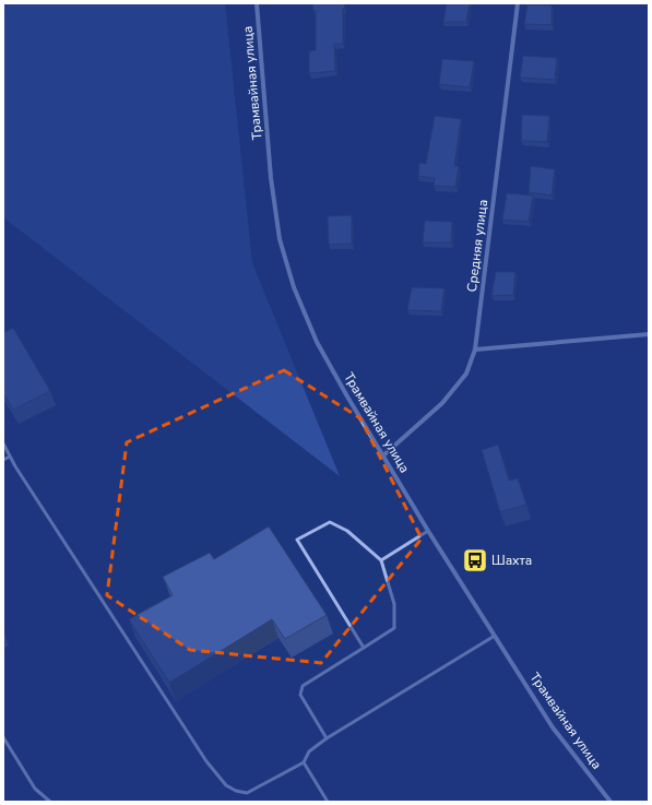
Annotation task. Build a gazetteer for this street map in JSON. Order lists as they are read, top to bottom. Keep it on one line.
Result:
{"streets":{"street":["Трамвайная улица","Средняя улица"]},"crossings":[["Трамвайная улица","Средняя улица"]],"places":{"bus stop":["Шахта"]}}
